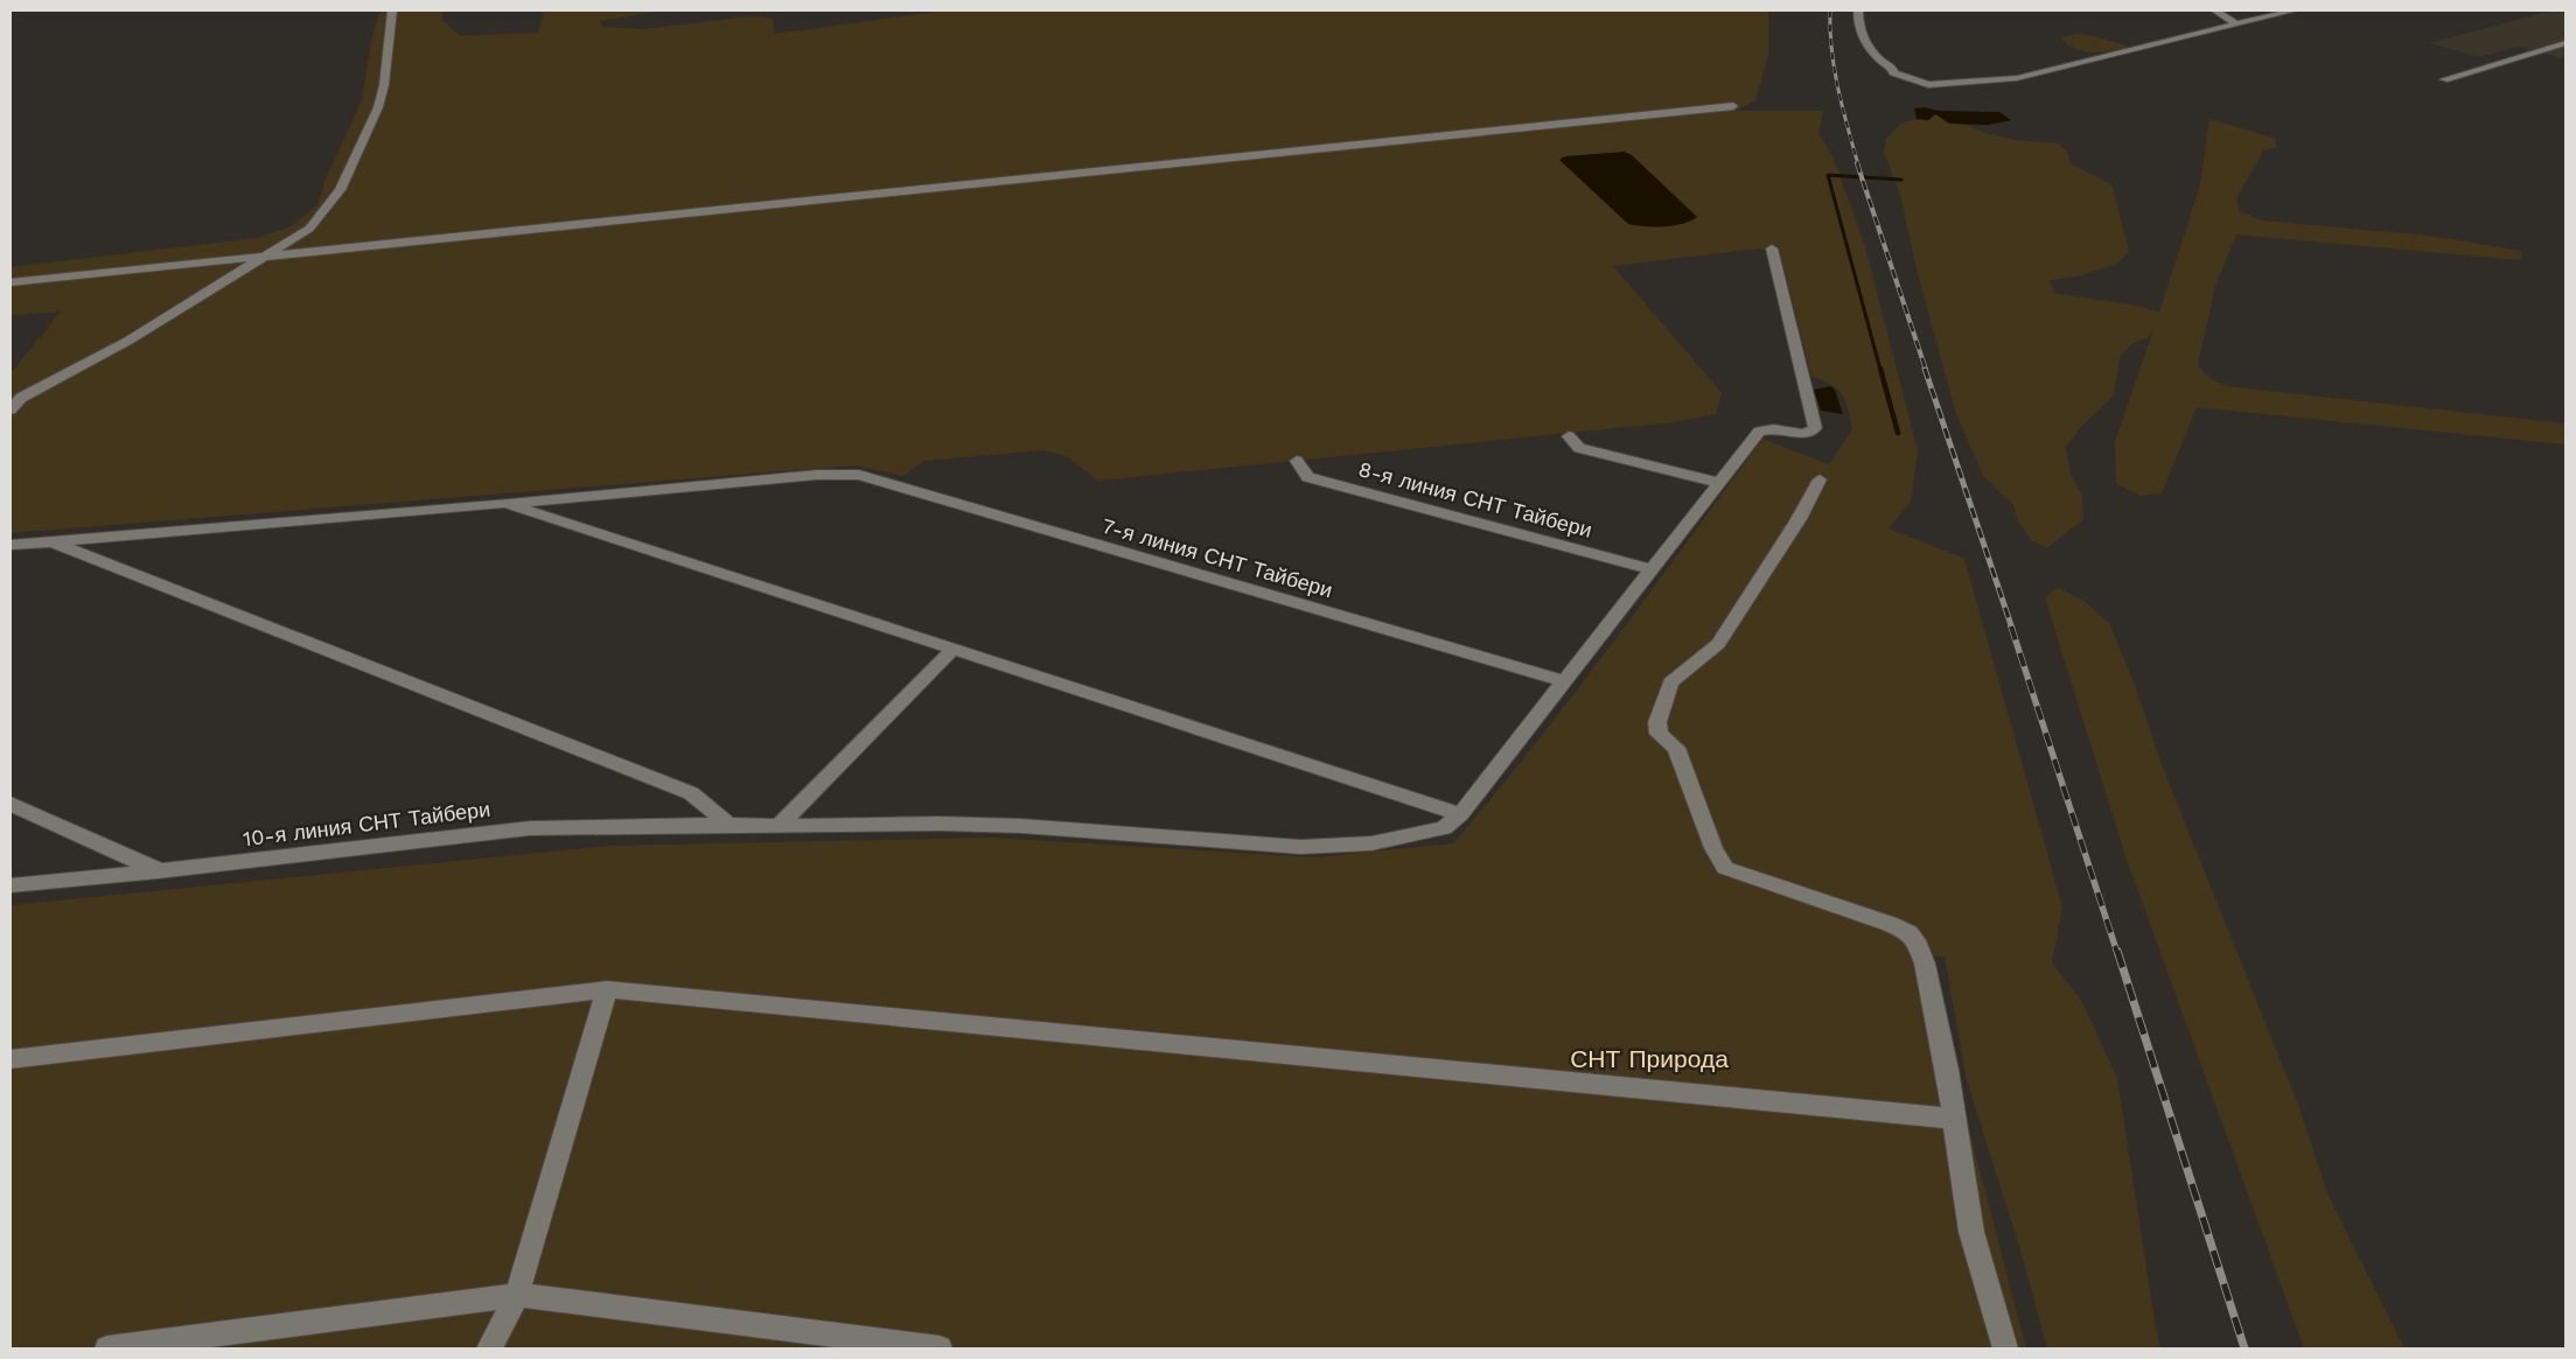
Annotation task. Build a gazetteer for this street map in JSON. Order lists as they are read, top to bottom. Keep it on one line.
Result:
{"streets":{"street":["8-я линия СНТ Тайбери","7-я линия СНТ Тайбери","10-я линия СНТ Тайбери"]},"crossings":[["8-я линия СНТ Тайбери","10-я линия СНТ Тайбери"],["7-я линия СНТ Тайбери","10-я линия СНТ Тайбери"]],"parks":["СНТ Природа"]}
